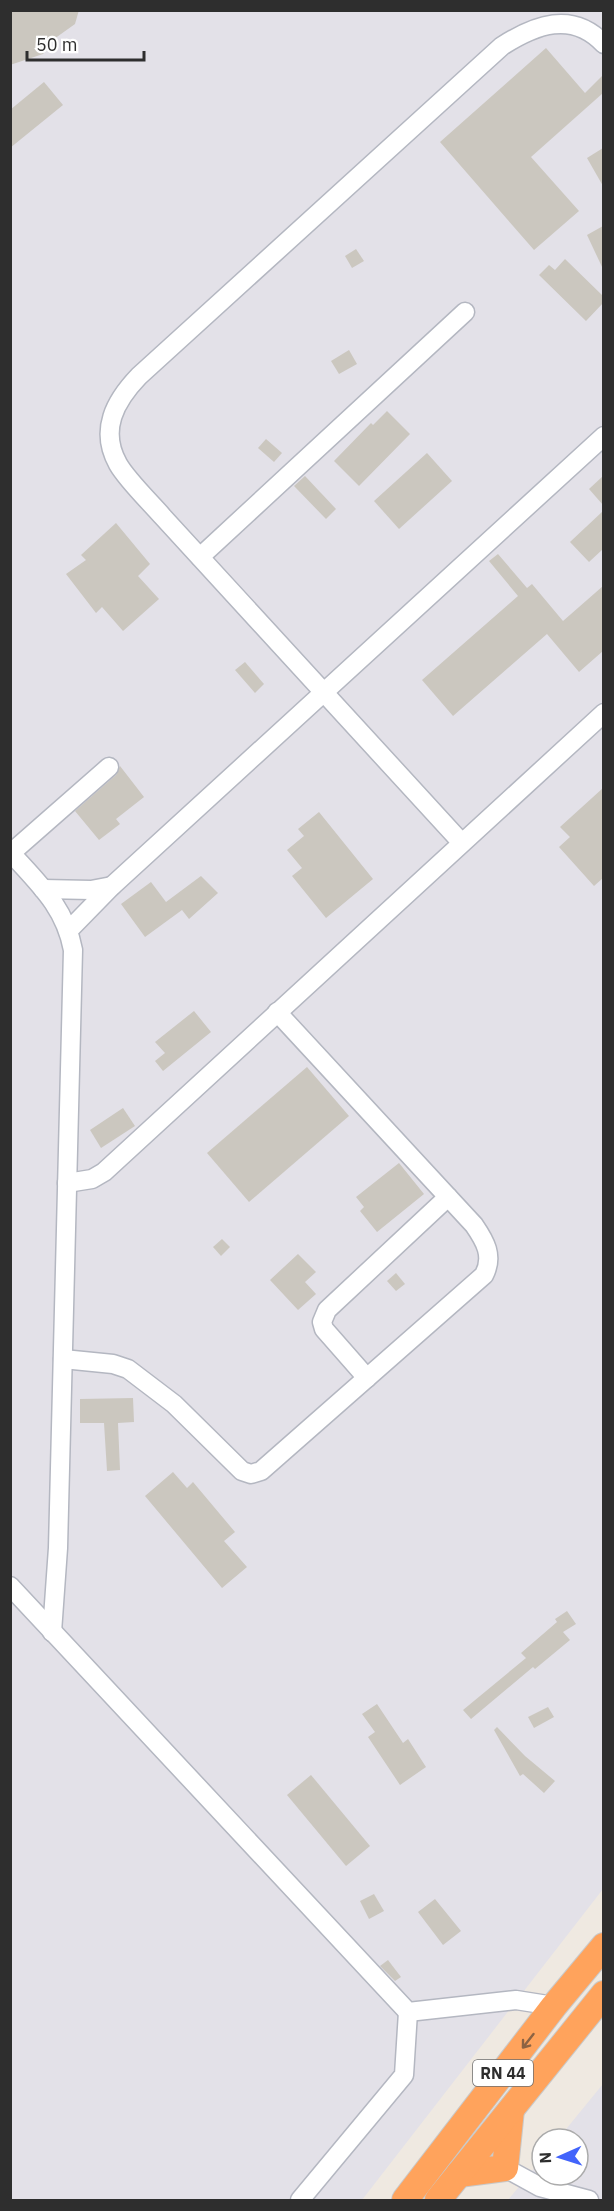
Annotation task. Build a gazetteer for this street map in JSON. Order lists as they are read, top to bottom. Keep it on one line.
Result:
{"streets":{"highway":["RN 44"]},"scale_bar":"50 m","north":"left"}
